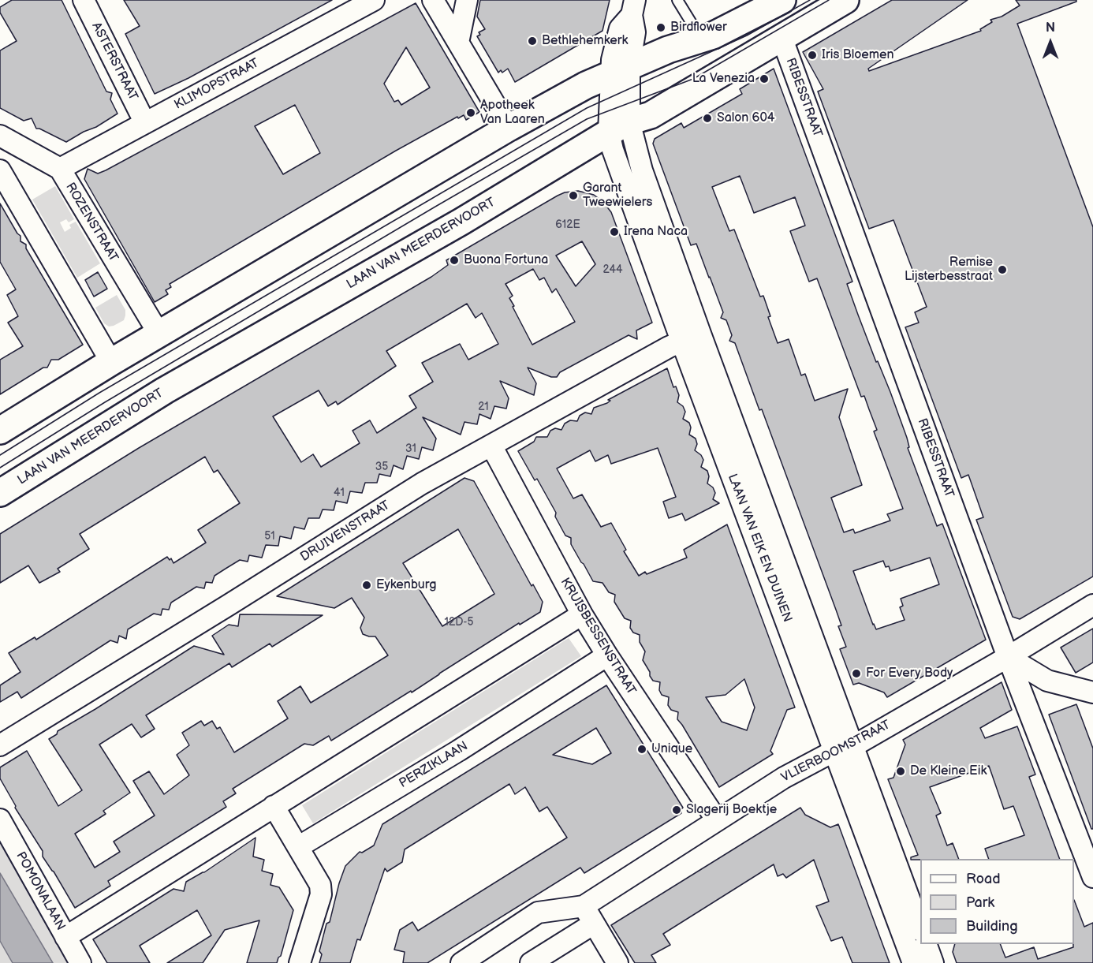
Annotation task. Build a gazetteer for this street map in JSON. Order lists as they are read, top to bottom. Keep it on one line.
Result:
{"streets":{"street":["ASTERSTRAAT","KLIMOPSTRAAT","RIBESSTRAAT","ROZENSTRAAT","LAAN VAN MEERDERVOORT","DRUIVENSTRAAT","LAAN VAN EIK EN DUINEN","KRUISBESSENSTRAAT","VLIERBOOMSTRAAT","PERZIKLAAN","POMONALAAN"]},"crossings":[["ASTERSTRAAT","KLIMOPSTRAAT"],["KLIMOPSTRAAT","ROZENSTRAAT"],["RIBESSTRAAT","LAAN VAN MEERDERVOORT"],["RIBESSTRAAT","VLIERBOOMSTRAAT"],["LAAN VAN MEERDERVOORT","LAAN VAN EIK EN DUINEN"],["DRUIVENSTRAAT","LAAN VAN EIK EN DUINEN"],["DRUIVENSTRAAT","KRUISBESSENSTRAAT"],["LAAN VAN EIK EN DUINEN","VLIERBOOMSTRAAT"],["KRUISBESSENSTRAAT","VLIERBOOMSTRAAT"],["KRUISBESSENSTRAAT","PERZIKLAAN"]],"places":["Birdflower","Bethlehemkerk","Iris Bloemen","La Venezia","Apotheek Van Laaren","Salon 604","Garant Tweewielers","Irena Naca","Buona Fortuna","Remise Lijsterbesstraat","Eykenburg","For Every Body","Unique","De Kleine Eik","Slagerij Boektje"],"house_numbers":["612E","244","21","31","35","41","51","12D-5"],"legend":["Road","Park","Building"],"north":"top"}
